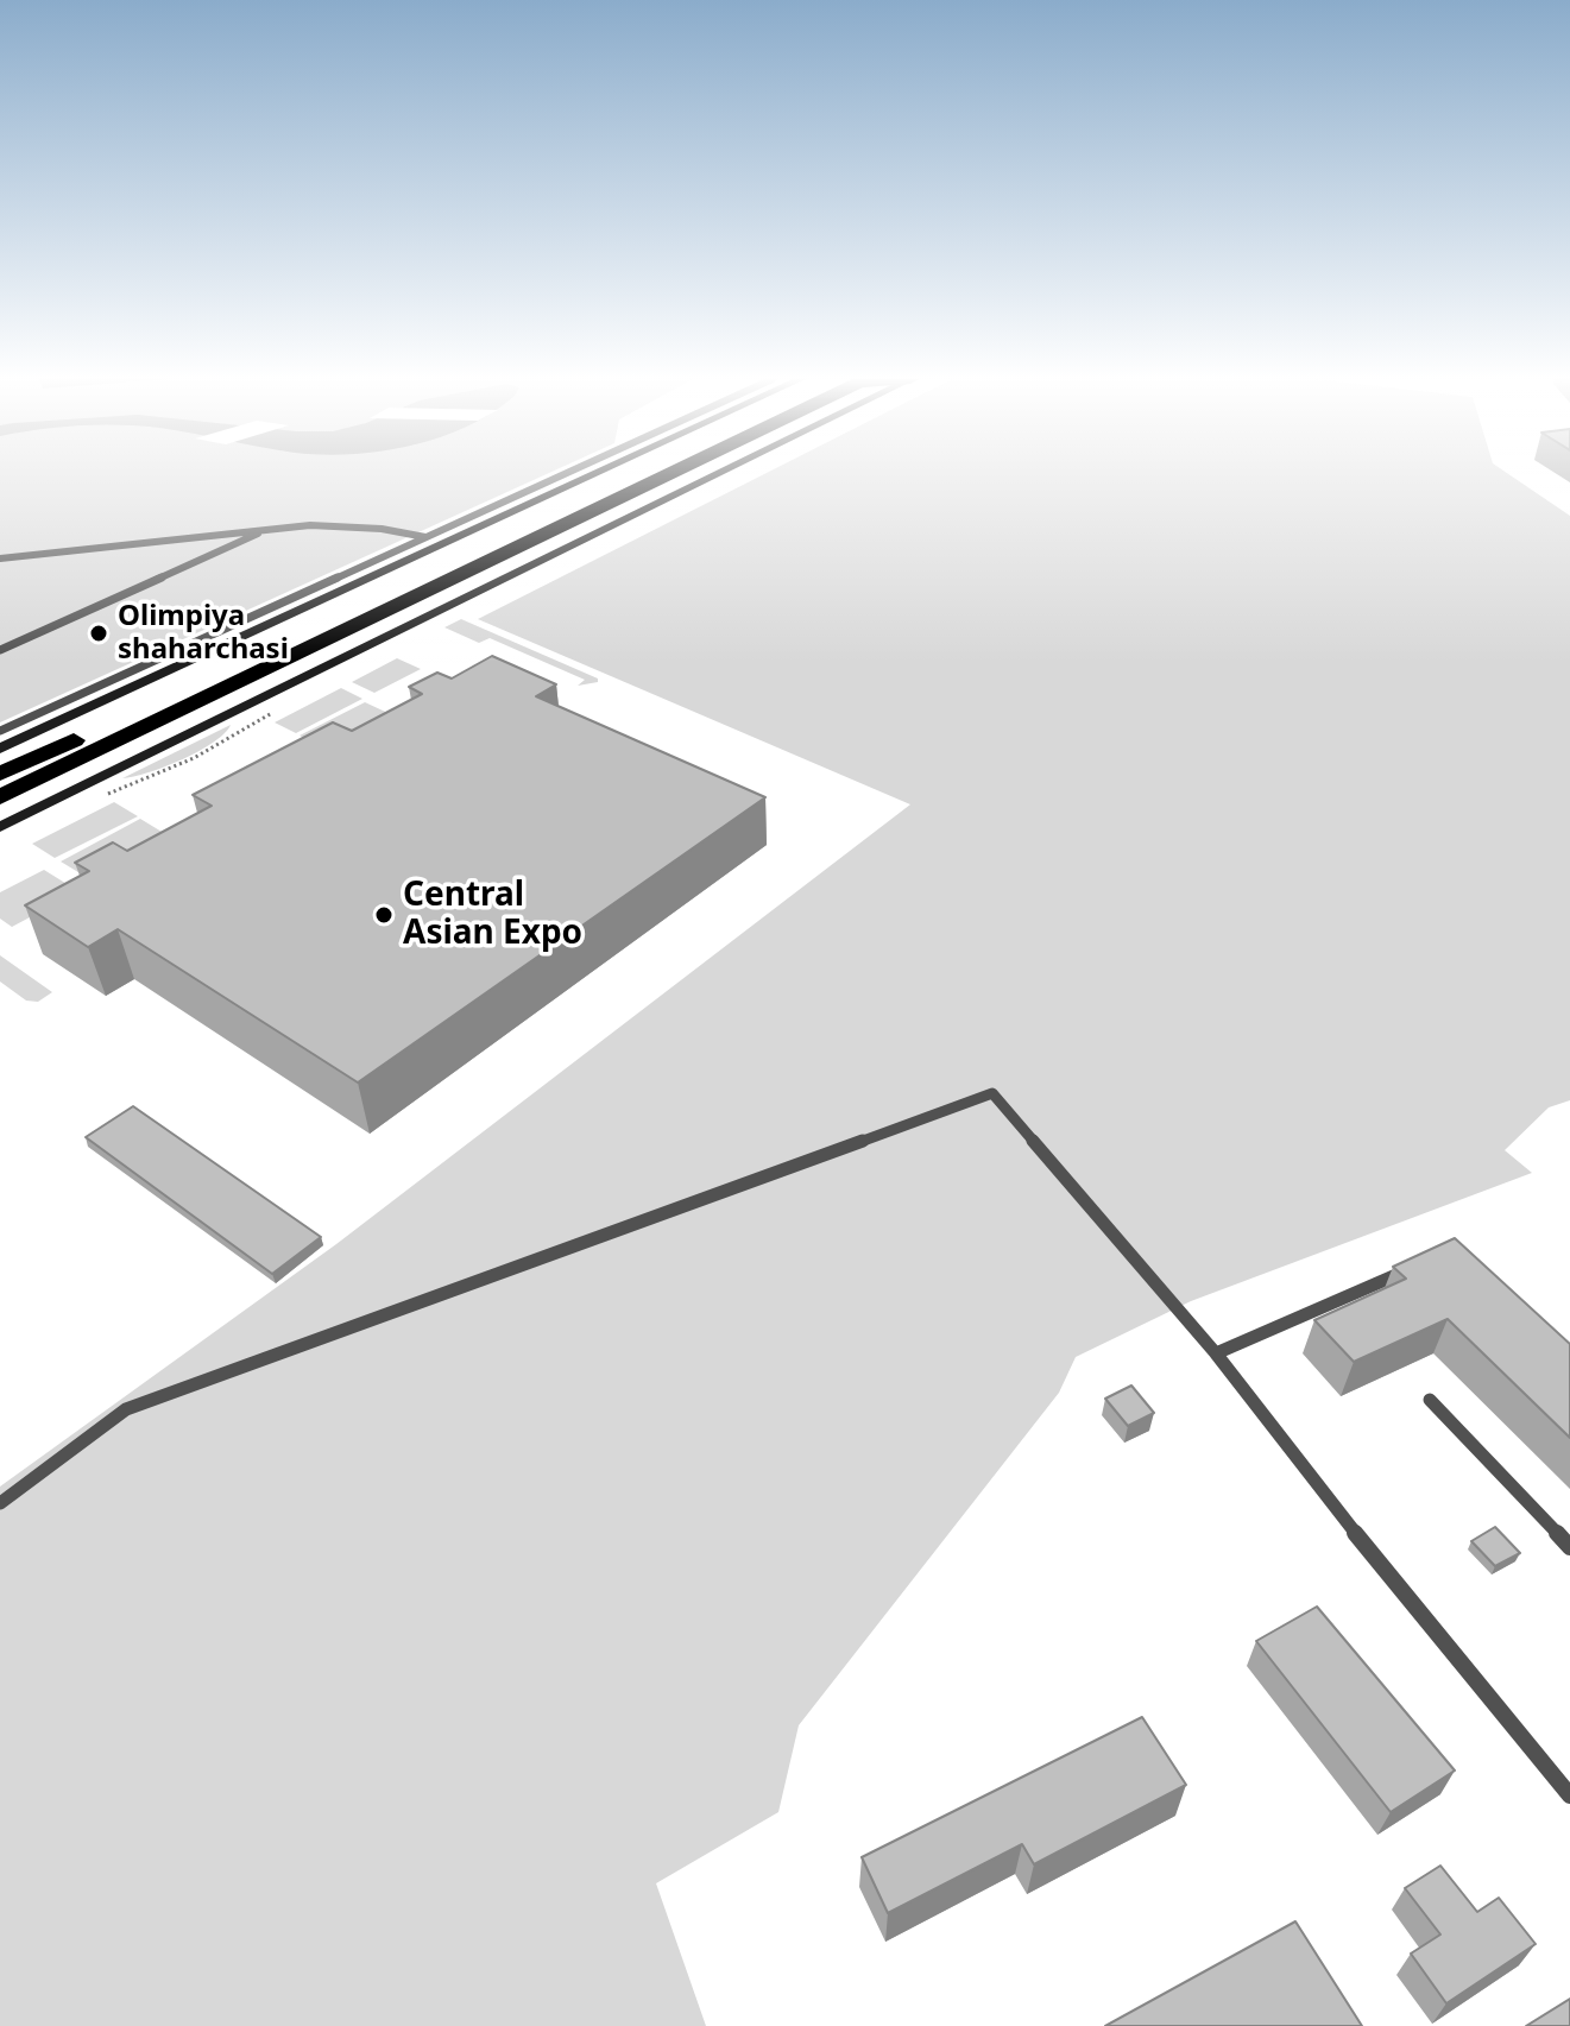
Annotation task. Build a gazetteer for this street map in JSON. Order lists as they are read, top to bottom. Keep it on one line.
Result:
{"places":["Olimpiya shaharchasi","Central Asian Expo"]}
